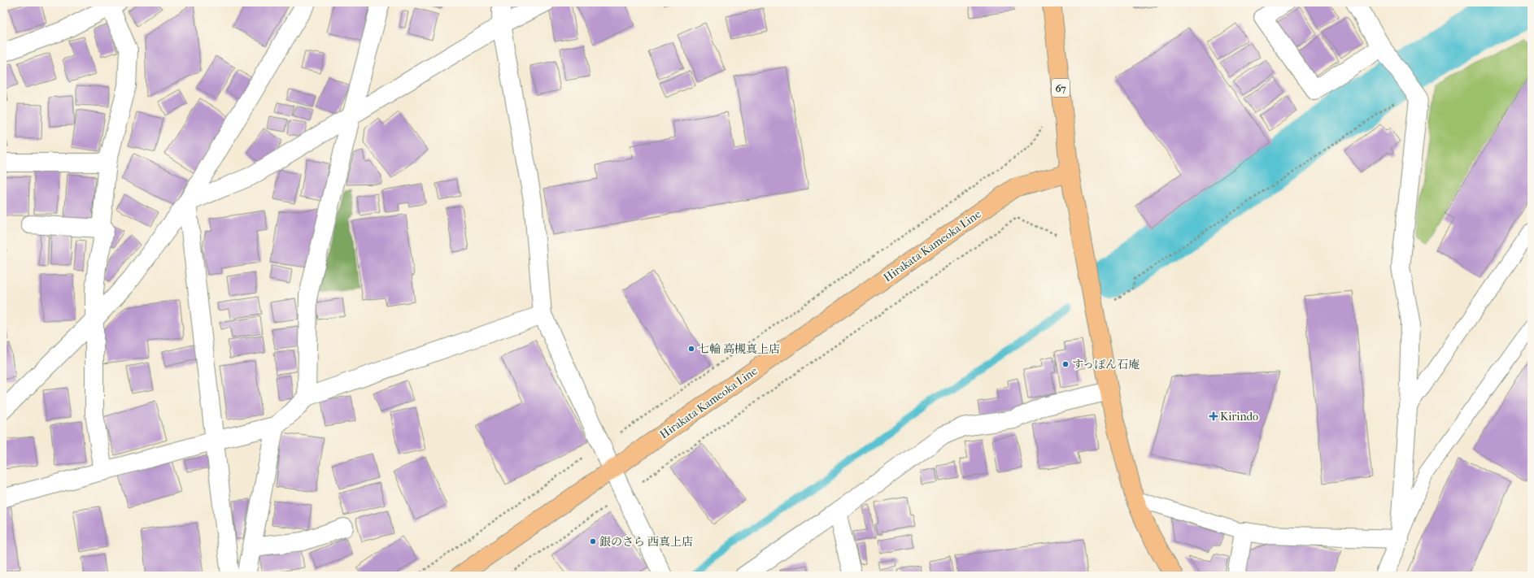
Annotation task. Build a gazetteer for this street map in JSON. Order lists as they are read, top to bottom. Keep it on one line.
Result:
{"streets":{"main road":["67","Hirakata Kameoka Line"]},"crossings":[["67","Hirakata Kameoka Line"]],"places":{"other":["七輪 高槻真上店","すっぽん石庵","銀のさら 西真上店"],"health":["Kirindo"]}}
